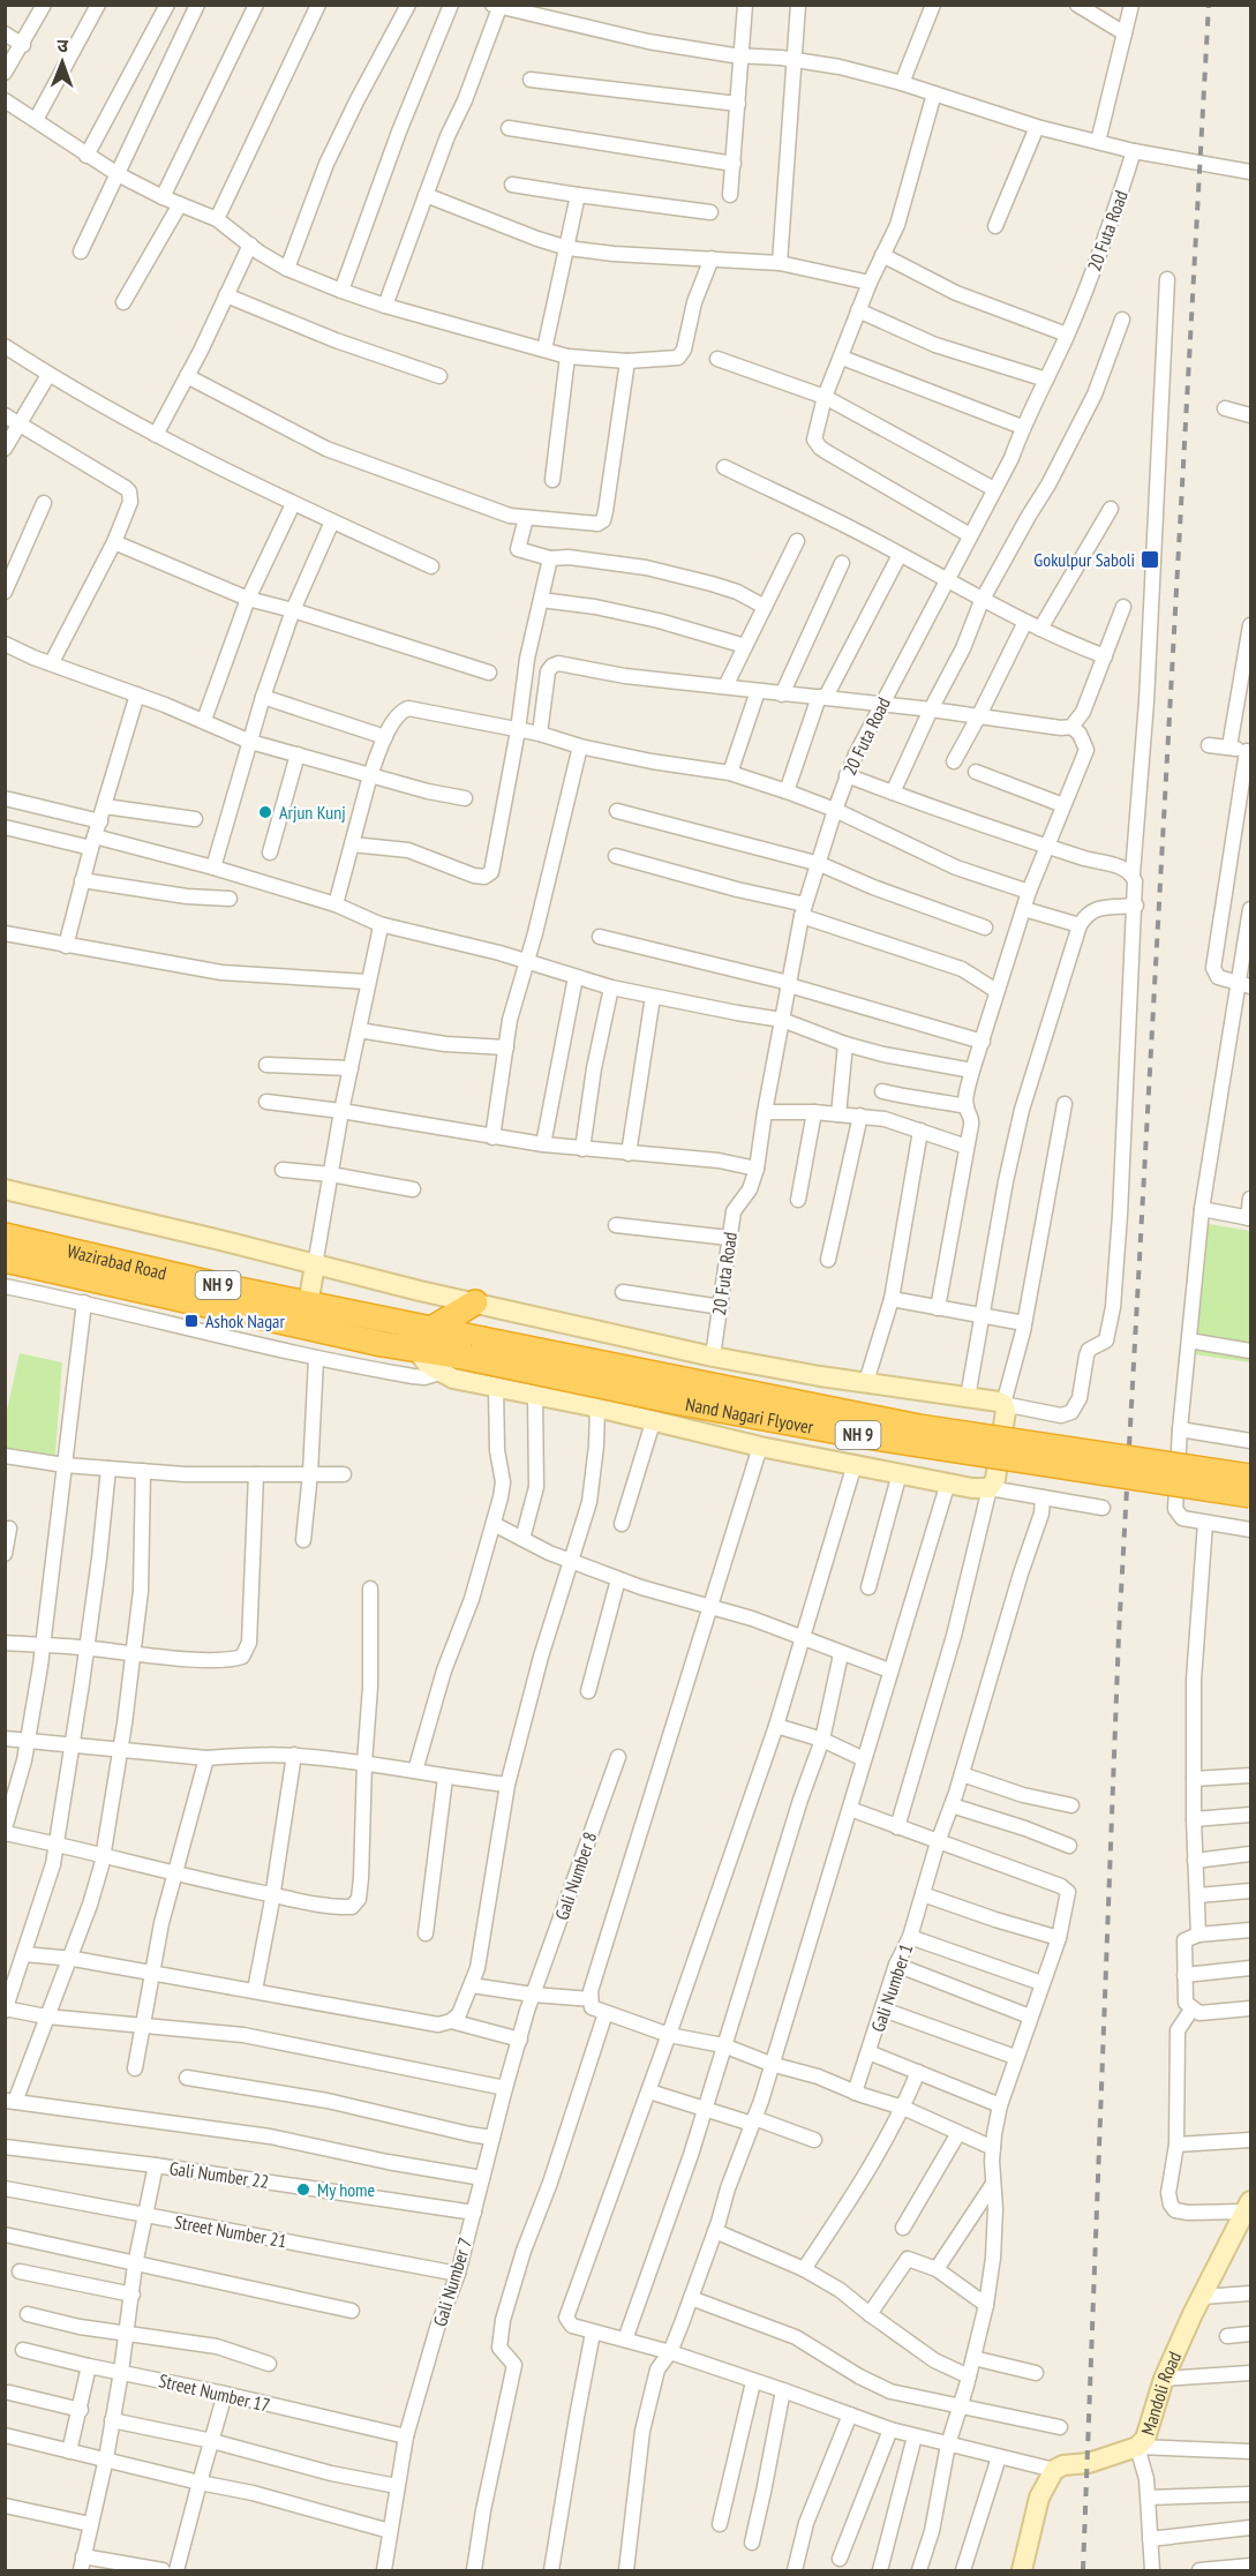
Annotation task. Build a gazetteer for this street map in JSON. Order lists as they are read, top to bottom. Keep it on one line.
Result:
{"streets":{"highway":["Wazirabad Road","NH 9","Nand Nagari Flyover"],"street":["20 Futa Road","Gali Number 8","Gali Number 1","Gali Number 22","Street Number 21","Gali Number 7","Street Number 17","Mandoli Road"]},"crossings":[["Wazirabad Road","Nand Nagari Flyover"],["Gali Number 8","Gali Number 7"],["Gali Number 22","Gali Number 7"],["Street Number 21","Gali Number 7"],["Gali Number 7","Street Number 17"]],"places":{"transit":["Gokulpur Saboli","Ashok Nagar"],"other":["Arjun Kunj","My home"]},"north":"top"}
